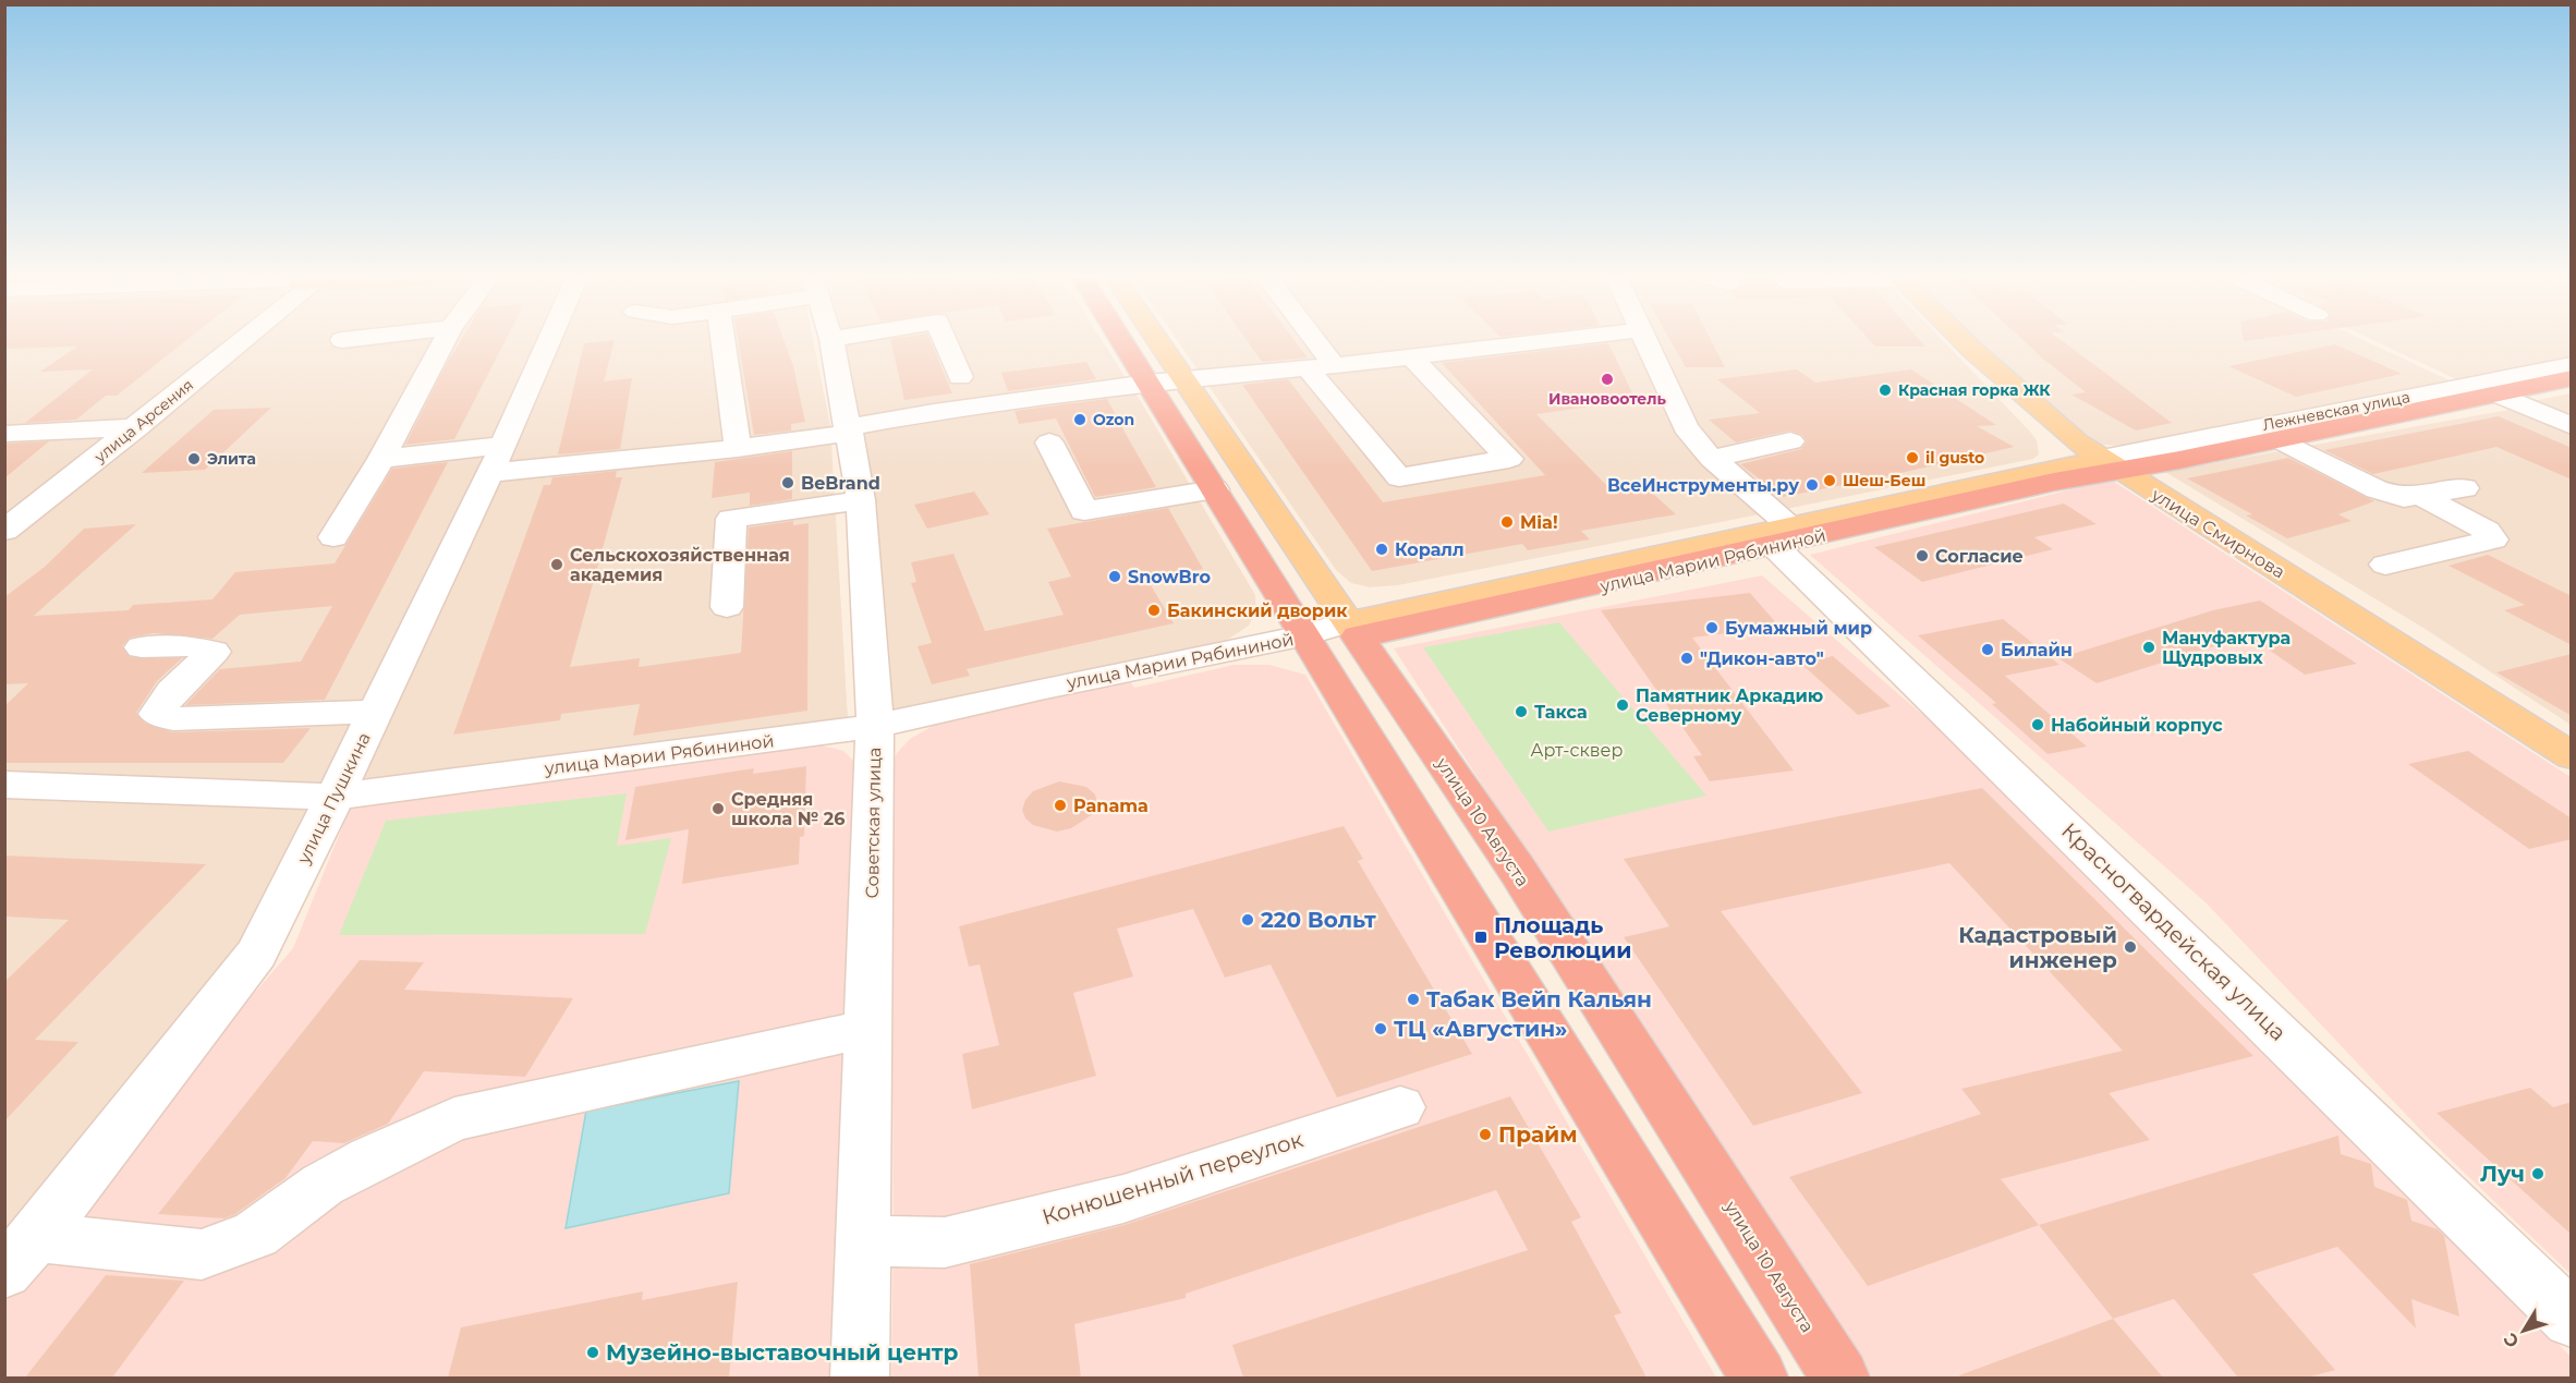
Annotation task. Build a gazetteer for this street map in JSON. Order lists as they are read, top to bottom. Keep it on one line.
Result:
{"streets":{"highway":["Лежневская улица","улица Марии Рябининой","улица 10 Августа"],"main road":["улица Смирнова"],"street":["улица Арсения","улица Пушкина","Советская улица","Красногвардейская улица","Конюшенный переулок"]},"crossings":[["Лежневская улица","улица Смирнова"],["Лежневская улица","улица Марии Рябининой"],["улица Смирнова","улица Марии Рябининой"],["улица Марии Рябининой","улица Пушкина"],["улица Марии Рябининой","улица 10 Августа"],["улица Марии Рябининой","Советская улица"],["улица Марии Рябининой","Красногвардейская улица"],["Советская улица","Конюшенный переулок"]],"parks":["Арт-сквер"],"places":{"other":["Ивановоотель","Красная горка ЖК","Ozon","il gusto","Элита","Шеш-Беш","BeBrand","ВсеИнструменты.ру","Mia!","Коралл","Согласие","Сельскохозяйственная академия","SnowBro","Бакинский дворик","Бумажный мир","Мануфактура Щудровых","Билайн","\"Дикон-авто\"","Памятник Аркадию Северному","Такса","Набойный корпус","Panama","Средняя школа № 26","220 Вольт","Кадастровый инженер","Табак Вейп Кальян","ТЦ «Августин»","Прайм","Луч","Музейно-выставочный центр"],"transit":["Площадь Революции"]},"north":"bottom left"}
